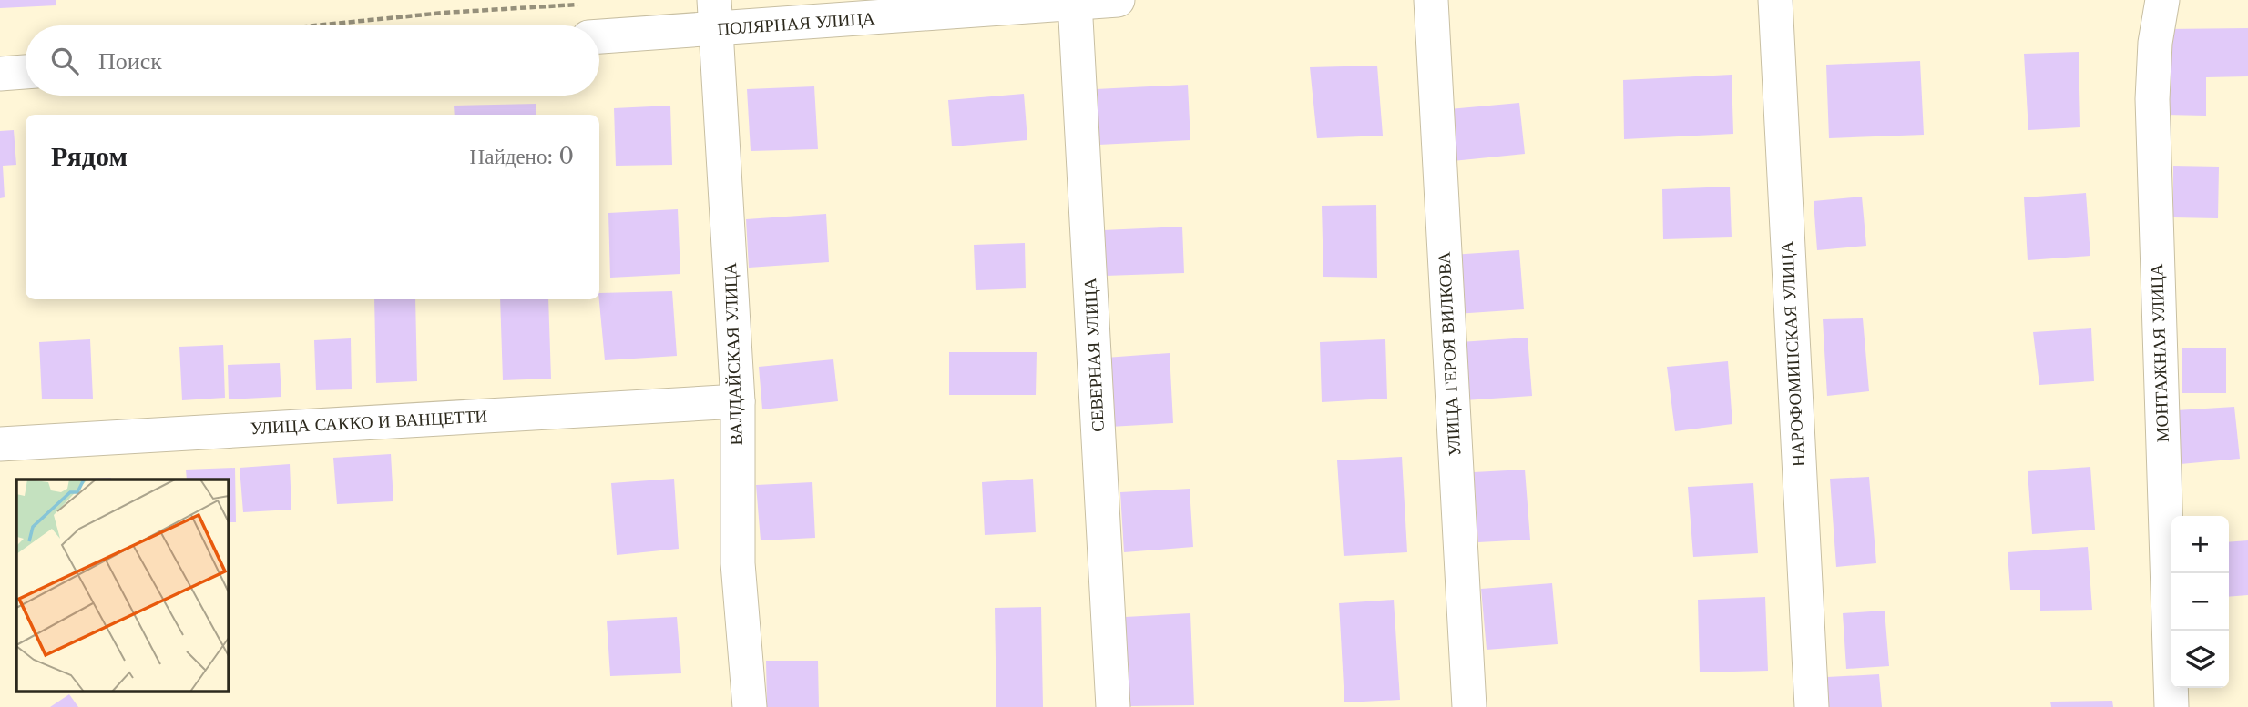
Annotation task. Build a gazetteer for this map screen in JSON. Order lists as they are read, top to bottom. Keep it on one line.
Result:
{"streets":{"street":["ПОЛЯРНАЯ УЛИЦА","МОНТАЖНАЯ УЛИЦА","ВАЛДАЙСКАЯ УЛИЦА","УЛИЦА ГЕРОЯ ВИЛКОВА","НАРОФОМИНСКАЯ УЛИЦА","СЕВЕРНАЯ УЛИЦА","УЛИЦА САККО И ВАНЦЕТТИ"]},"crossings":[["ПОЛЯРНАЯ УЛИЦА","ВАЛДАЙСКАЯ УЛИЦА"],["ПОЛЯРНАЯ УЛИЦА","СЕВЕРНАЯ УЛИЦА"],["ВАЛДАЙСКАЯ УЛИЦА","УЛИЦА САККО И ВАНЦЕТТИ"]],"page":{"search":"Поиск","heading":["Рядом","Найдено: 0"],"map_buttons":["+","−"]}}
